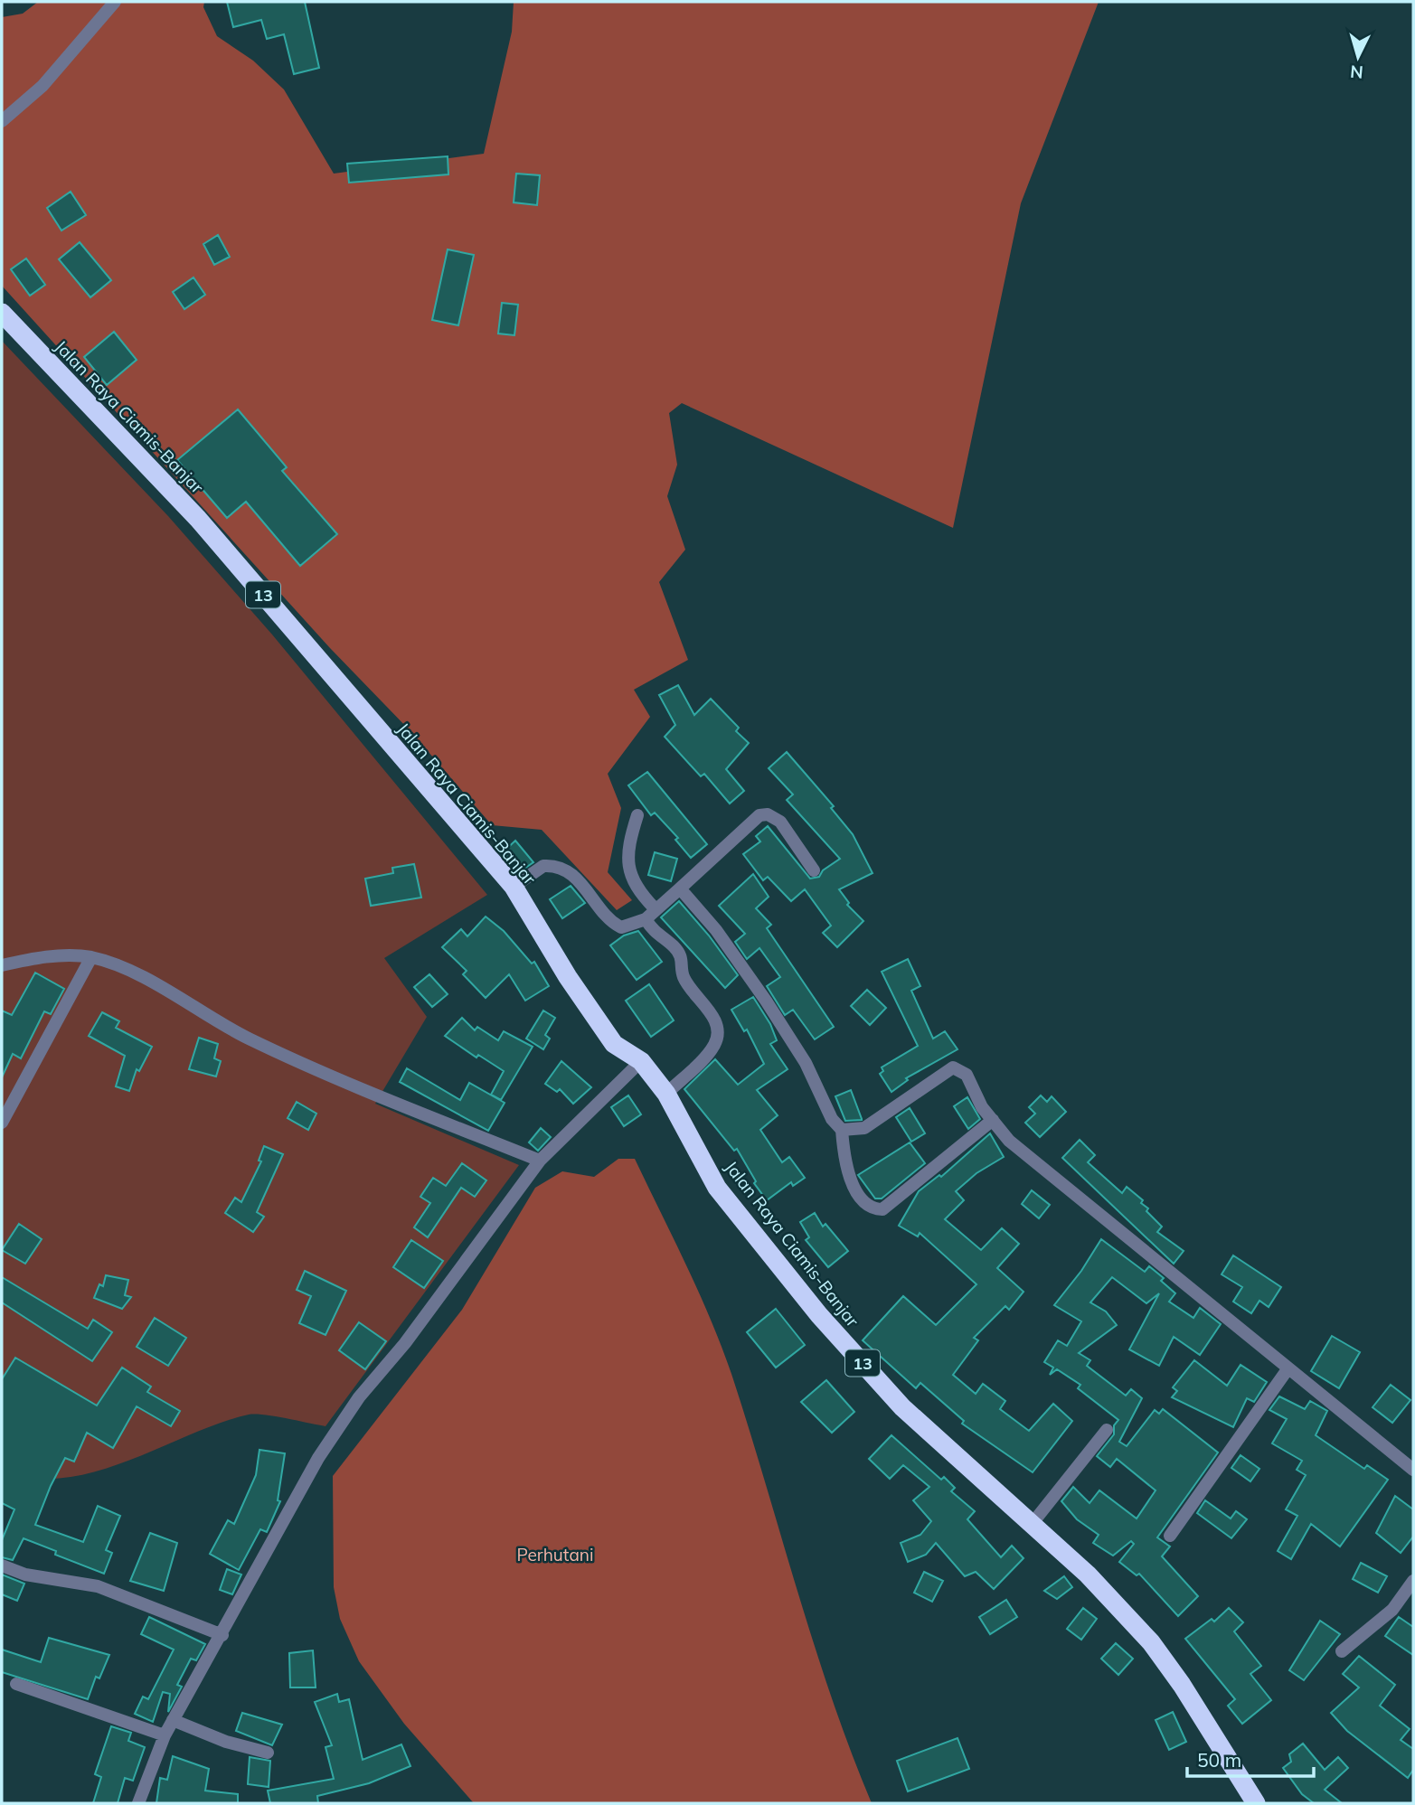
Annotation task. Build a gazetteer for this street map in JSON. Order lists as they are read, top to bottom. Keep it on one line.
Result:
{"streets":{"highway":["Jalan Raya Ciamis-Banjar","13"]},"parks":["Perhutani"],"scale_bar":"50 m","north":"bottom"}
